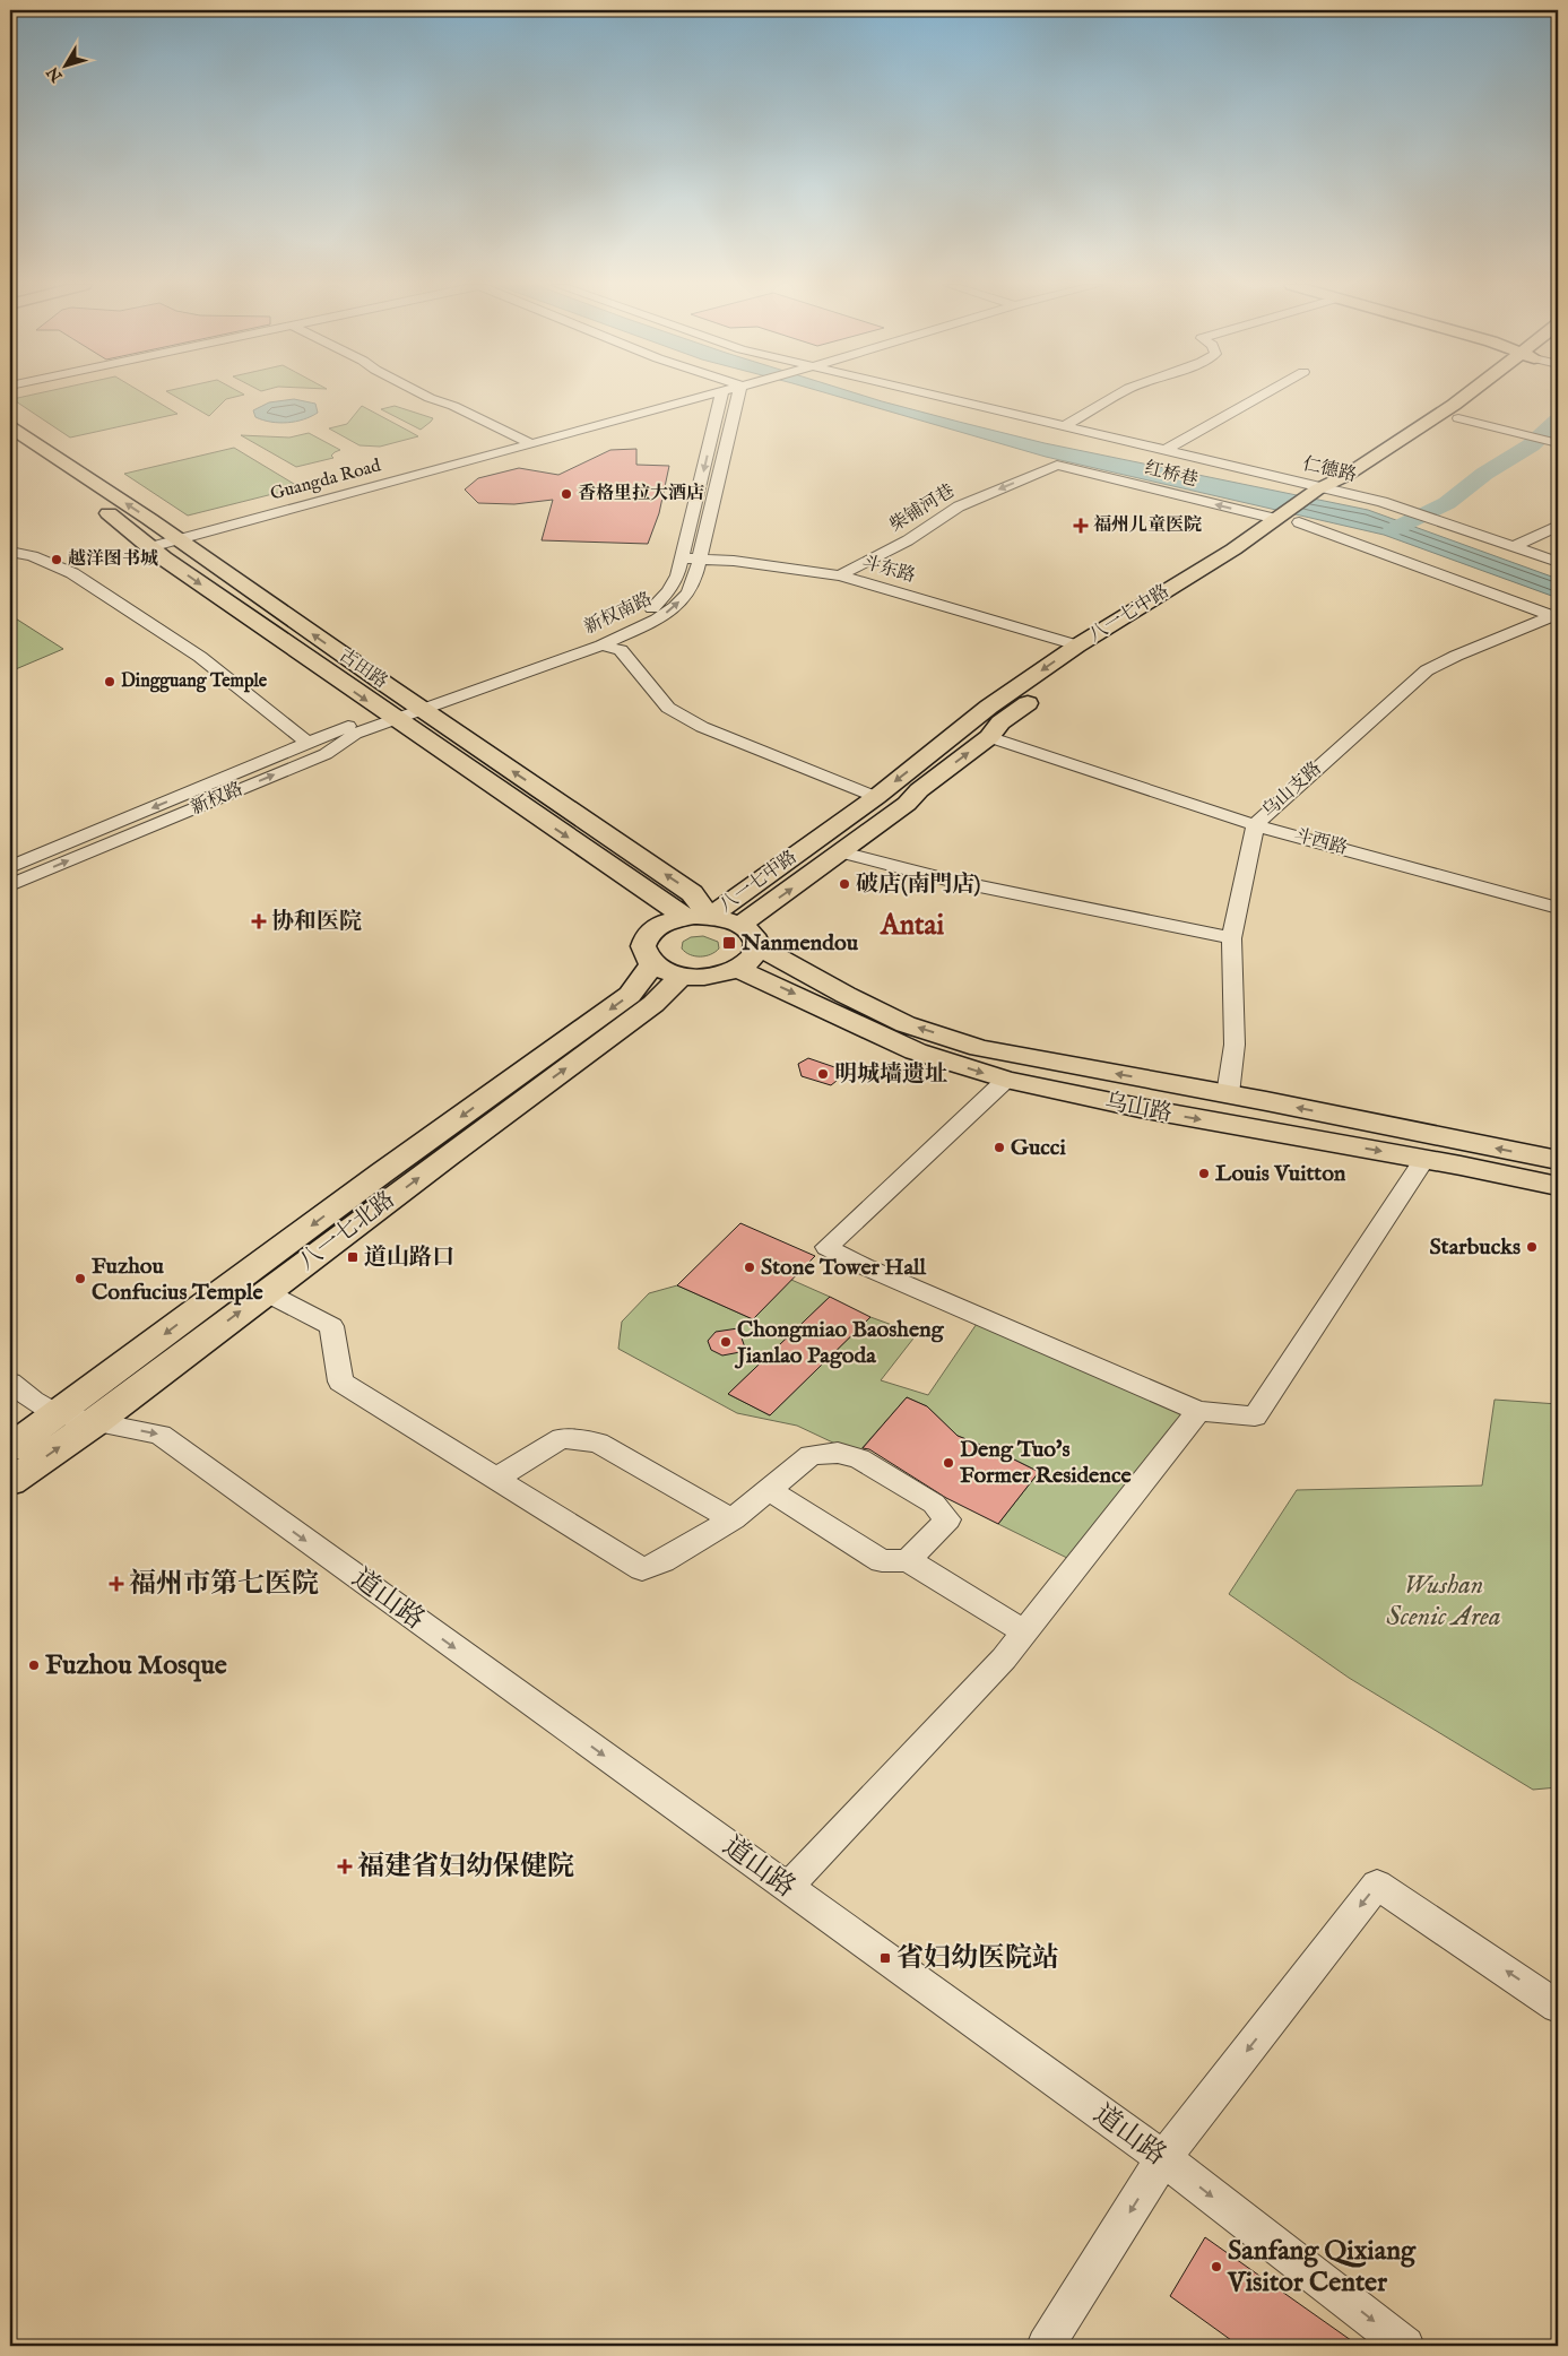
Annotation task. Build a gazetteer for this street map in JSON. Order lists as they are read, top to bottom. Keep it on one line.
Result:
{"streets":{"main road":["八一七中路","古田路","乌山路","八一七北路"],"street":["仁德路","红桥巷","Guangda Road","柴铺河巷","斗东路","新权南路","乌山支路","新权路","斗西路","道山路"]},"crossings":[["仁德路","八一七中路"],["红桥巷","柴铺河巷"],["红桥巷","八一七中路"],["Guangda Road","古田路"],["柴铺河巷","斗东路"],["斗东路","新权南路"],["斗东路","八一七中路"],["新权南路","古田路"],["新权南路","新权路"],["八一七中路","古田路"],["八一七中路","斗西路"],["八一七中路","乌山路"],["古田路","新权路"],["古田路","乌山路"],["乌山支路","斗西路"],["乌山支路","乌山路"],["八一七北路","道山路"]],"one_way":["红桥巷","柴铺河巷","道山路"],"districts":["Antai"],"parks":["Wushan Scenic Area"],"places":{"other":["香格里拉大酒店","越洋图书城","Dingguang Temple","破店(南門店)","明城墙遗址","Gucci","Louis Vuitton","Starbucks","Stone Tower Hall","Fuzhou Confucius Temple","Chongmiao Baosheng Jianlao Pagoda","Deng Tuo's Former Residence","Fuzhou Mosque","Sanfang Qixiang Visitor Center"],"health":["福州儿童医院","协和医院","福州市第七医院","福建省妇幼保健院"],"transit":["Nanmendou","道山路口","省妇幼医院站"]},"north":"bottom left"}
